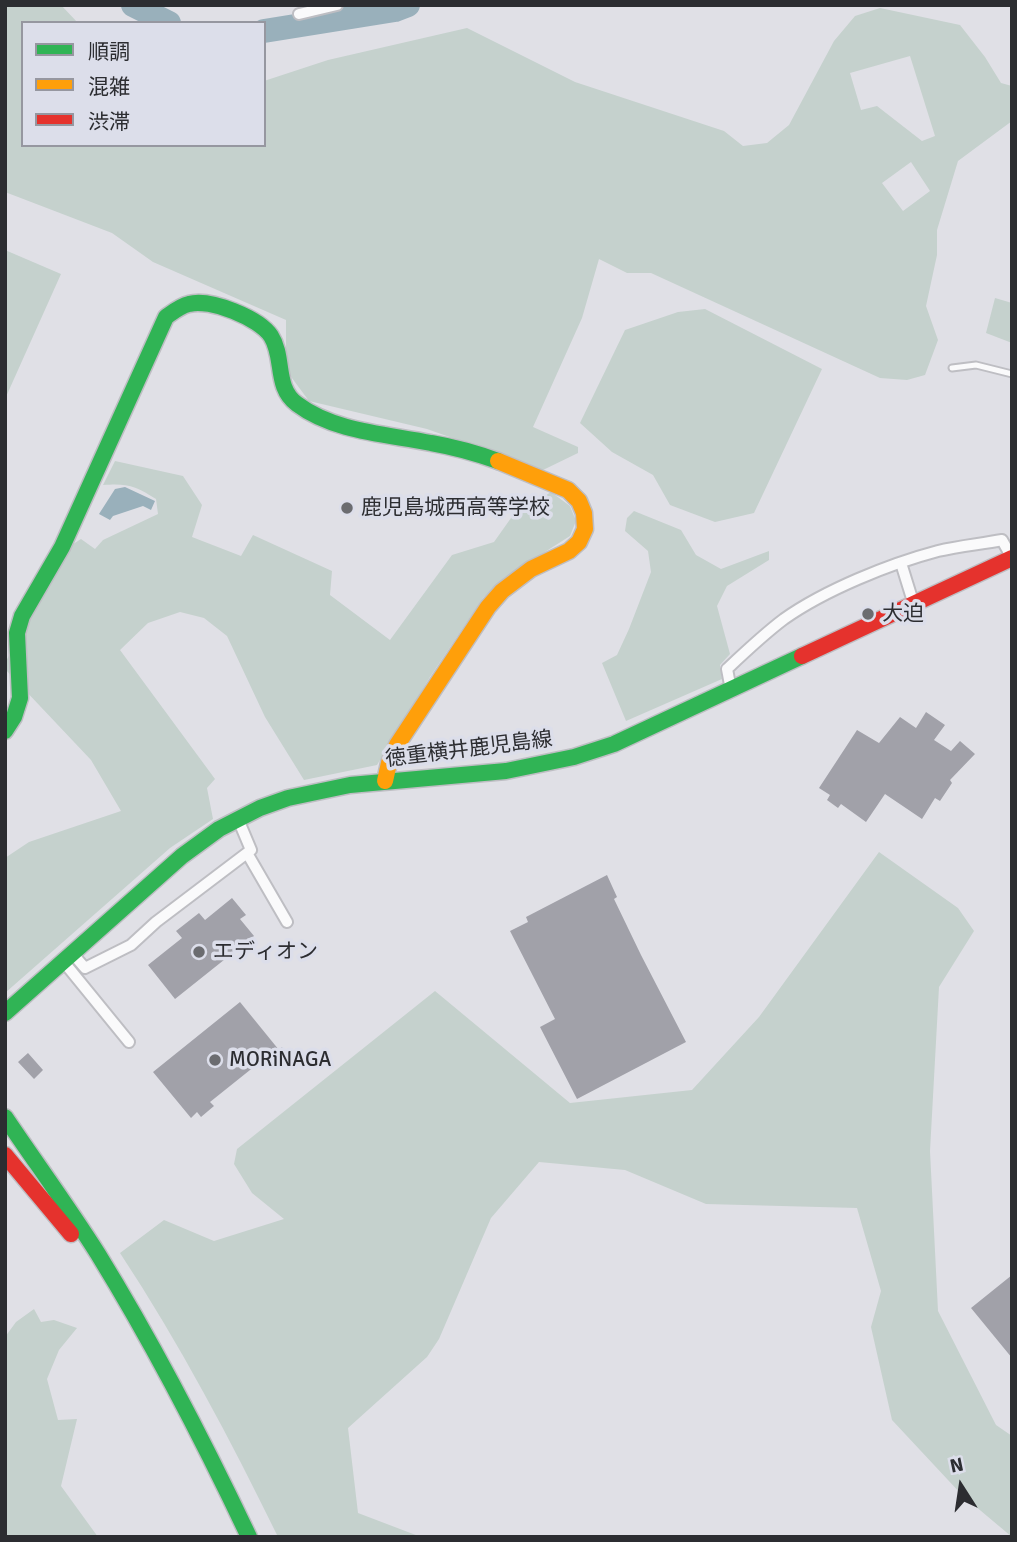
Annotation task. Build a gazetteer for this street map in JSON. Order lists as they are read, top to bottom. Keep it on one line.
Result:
{"streets":{"main road":["徳重横井鹿児島線"]},"places":["鹿児島城西高等学校","大迫","エディオン","MORiNAGA"],"legend":["順調","混雑","渋滞"],"north":"top"}
